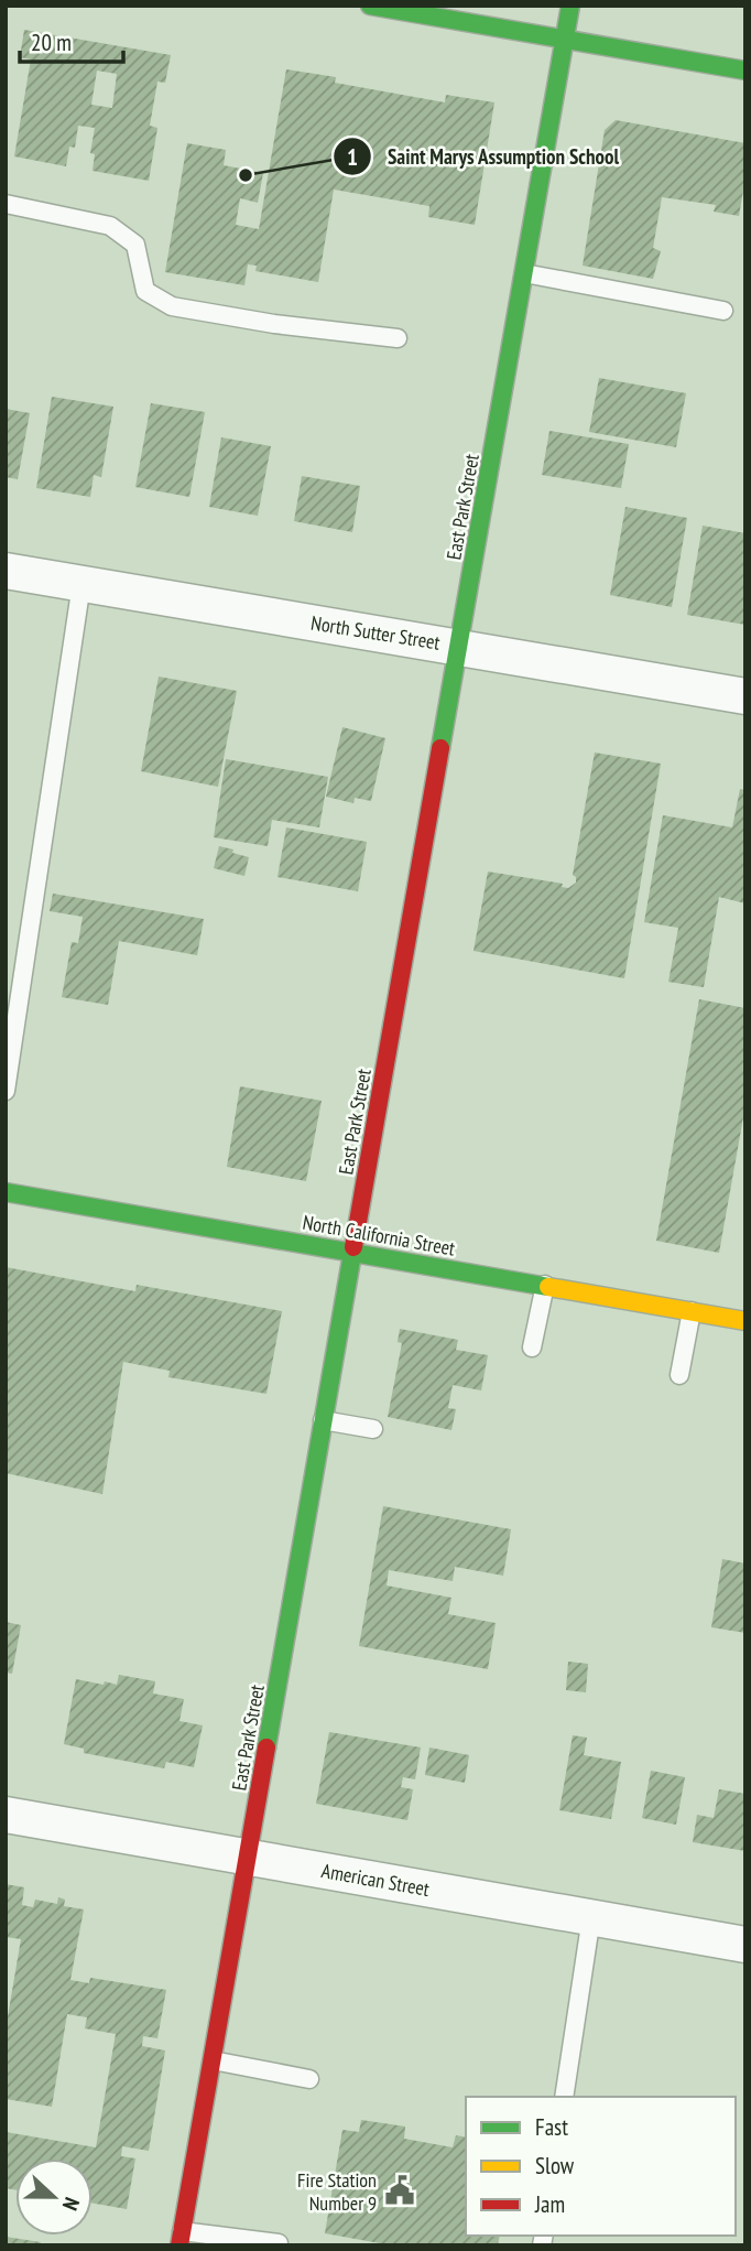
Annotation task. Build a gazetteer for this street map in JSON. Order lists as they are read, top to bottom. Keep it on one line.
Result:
{"streets":{"street":["East Park Street","North Sutter Street","North California Street","American Street"]},"crossings":[["East Park Street","North Sutter Street"],["East Park Street","North California Street"],["East Park Street","American Street"]],"places":{"other":["Saint Marys Assumption School"],"public building":["Fire Station Number 9"]},"legend":["Fast","Slow","Jam"],"scale_bar":"20 m","north":"right"}
